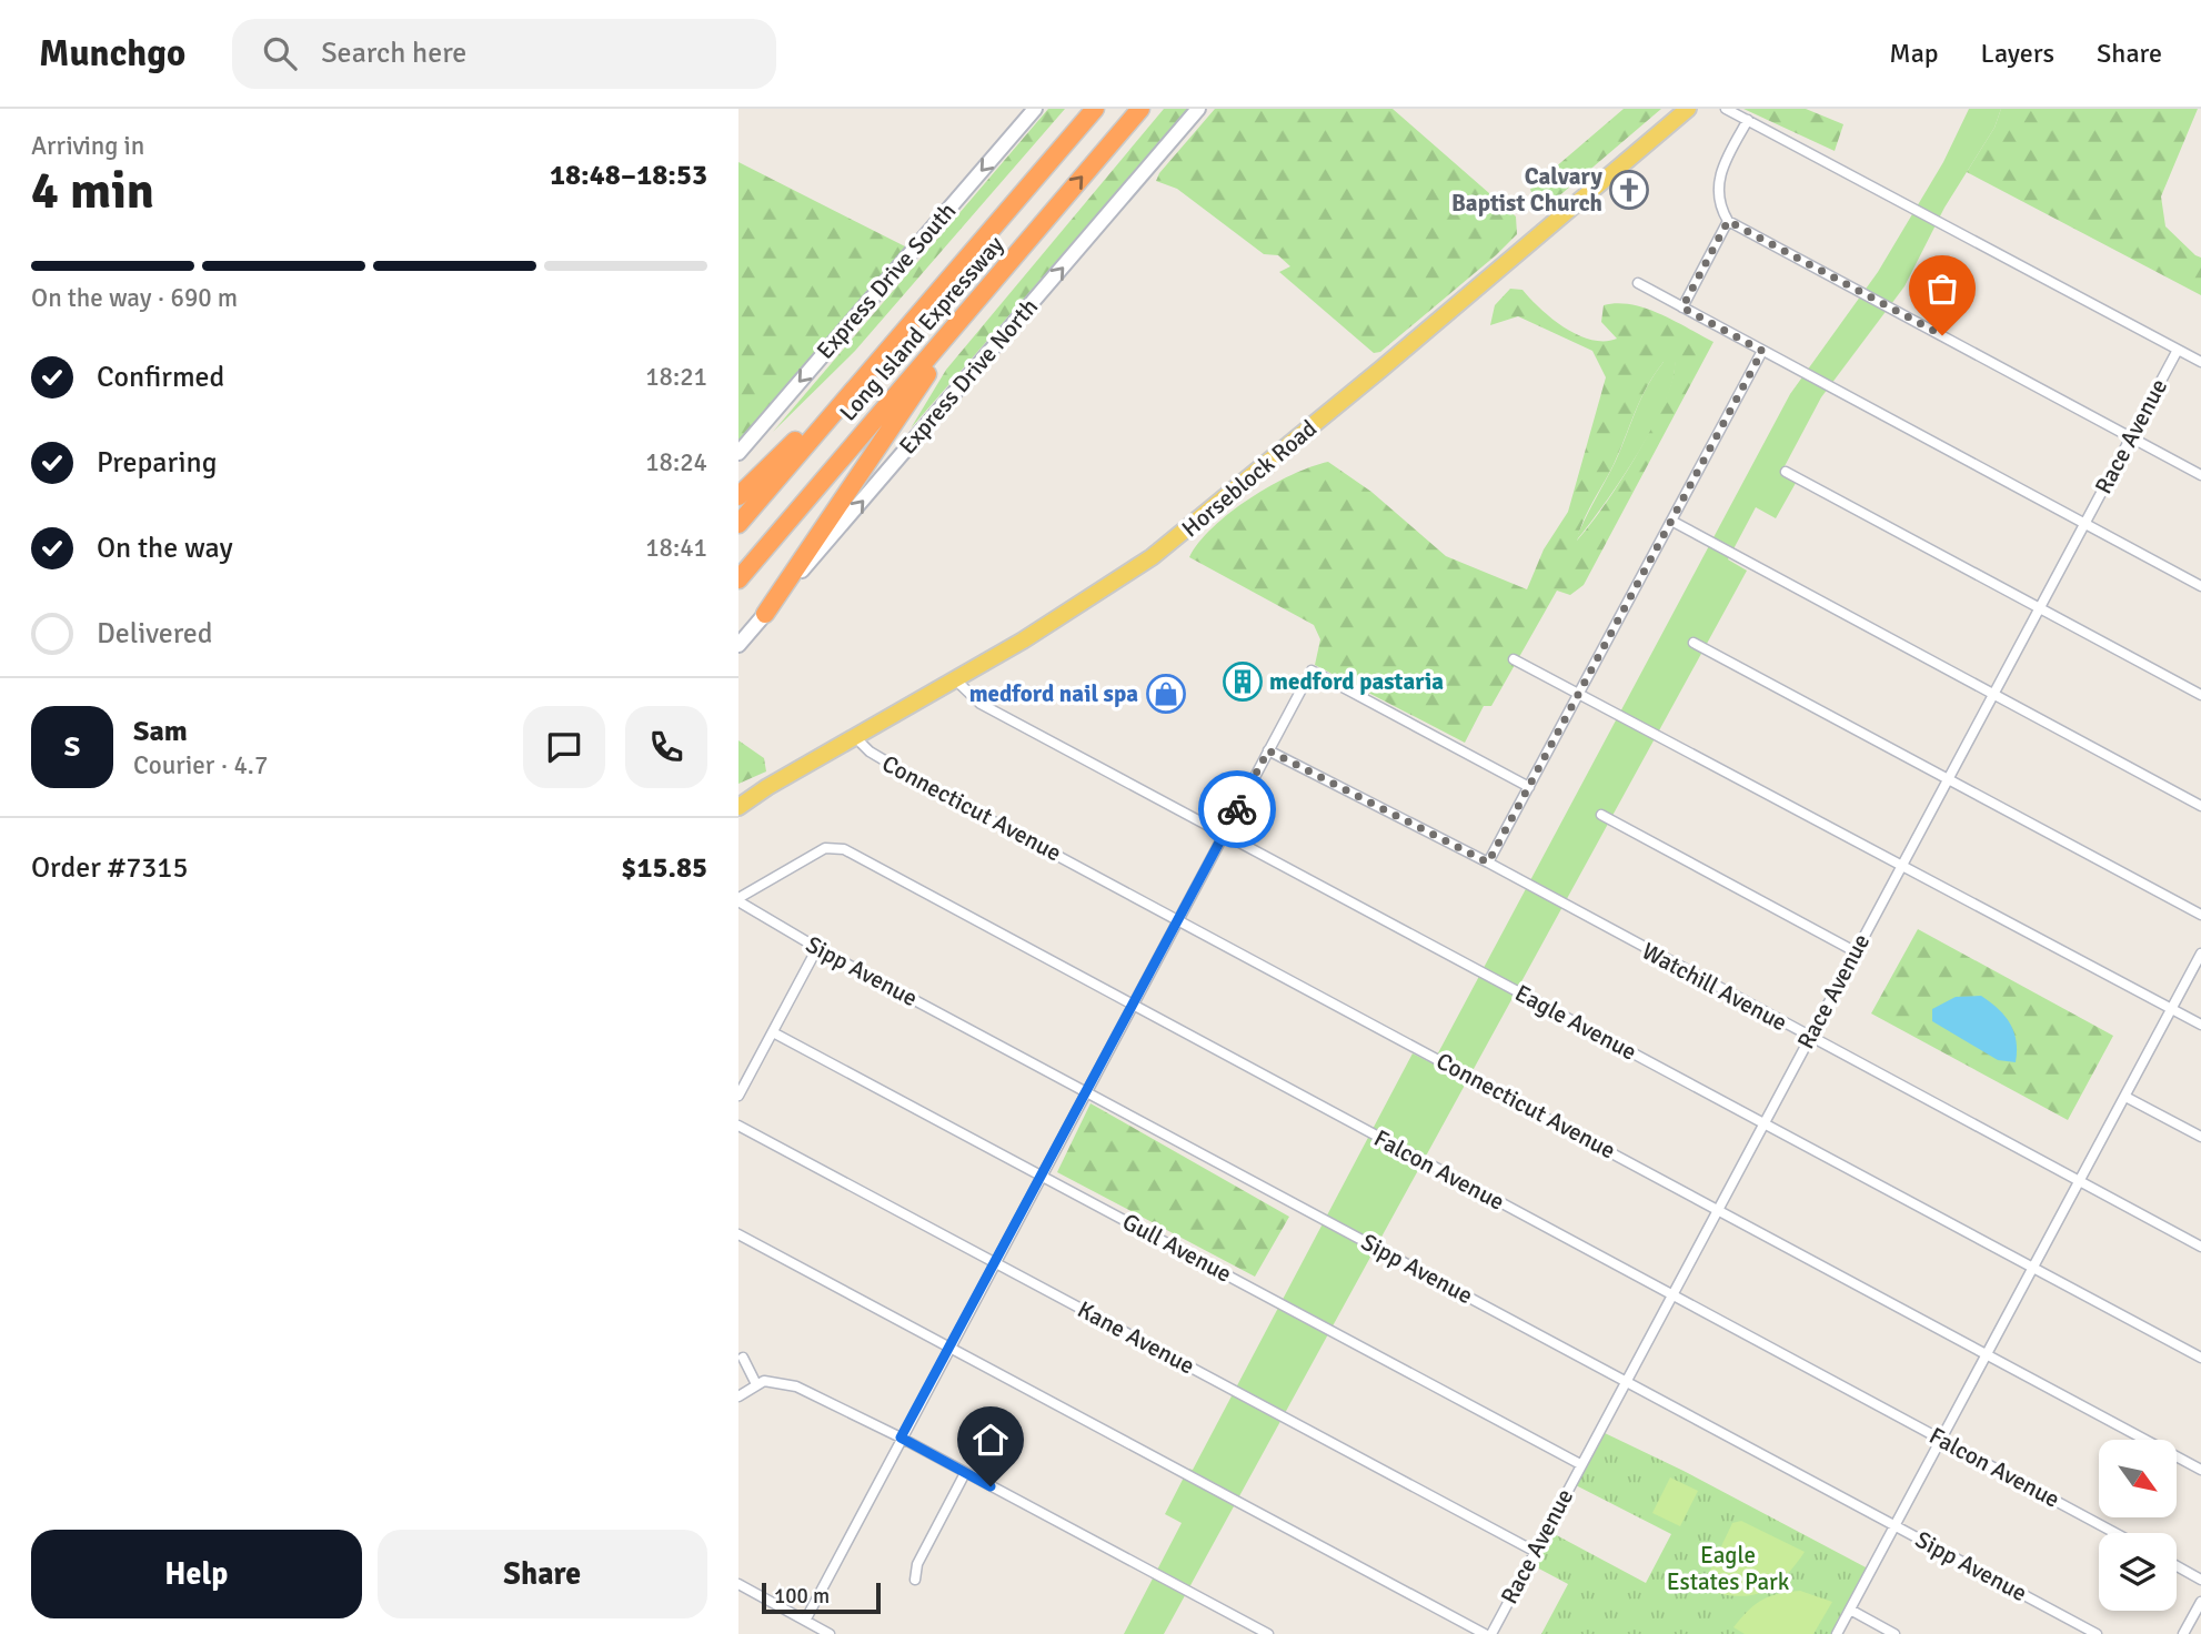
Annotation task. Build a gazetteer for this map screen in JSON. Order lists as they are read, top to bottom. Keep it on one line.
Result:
{"streets":{"highway":["Long Island Expressway"],"main road":["Express Drive South","Express Drive North","Horseblock Road"],"street":["Race Avenue","Connecticut Avenue","Sipp Avenue","Watchill Avenue","Eagle Avenue","Falcon Avenue","Gull Avenue","Kane Avenue"]},"crossings":[["Race Avenue","Connecticut Avenue"],["Race Avenue","Sipp Avenue"],["Race Avenue","Watchill Avenue"],["Race Avenue","Eagle Avenue"],["Race Avenue","Falcon Avenue"],["Race Avenue","Gull Avenue"],["Race Avenue","Kane Avenue"],["Horseblock Road","Connecticut Avenue"],["Horseblock Road","Eagle Avenue"],["Sipp Avenue","Falcon Avenue"]],"one_way":["Express Drive South","Express Drive North"],"parks":["Eagle Estates Park"],"places":{"church":["Calvary Baptist Church"],"building":["medford pastaria"],"shop":["medford nail spa"]},"scale_bar":"100 m","north":"bottom right","page":{"header":"Munchgo","search":"Search here","nav":["Map","Layers","Share"],"heading":["4 min","Arriving in","18:48–18:53"],"panel":["Sam","Courier · 4.7","Order #7315","$15.85"],"bar":"On the way · 690 m","list":[["Confirmed","18:21"],["Preparing","18:24"],["On the way","18:41"],"Delivered"],"round":"S","buttons":["Help","Share"],"scale":"100 m"}}
